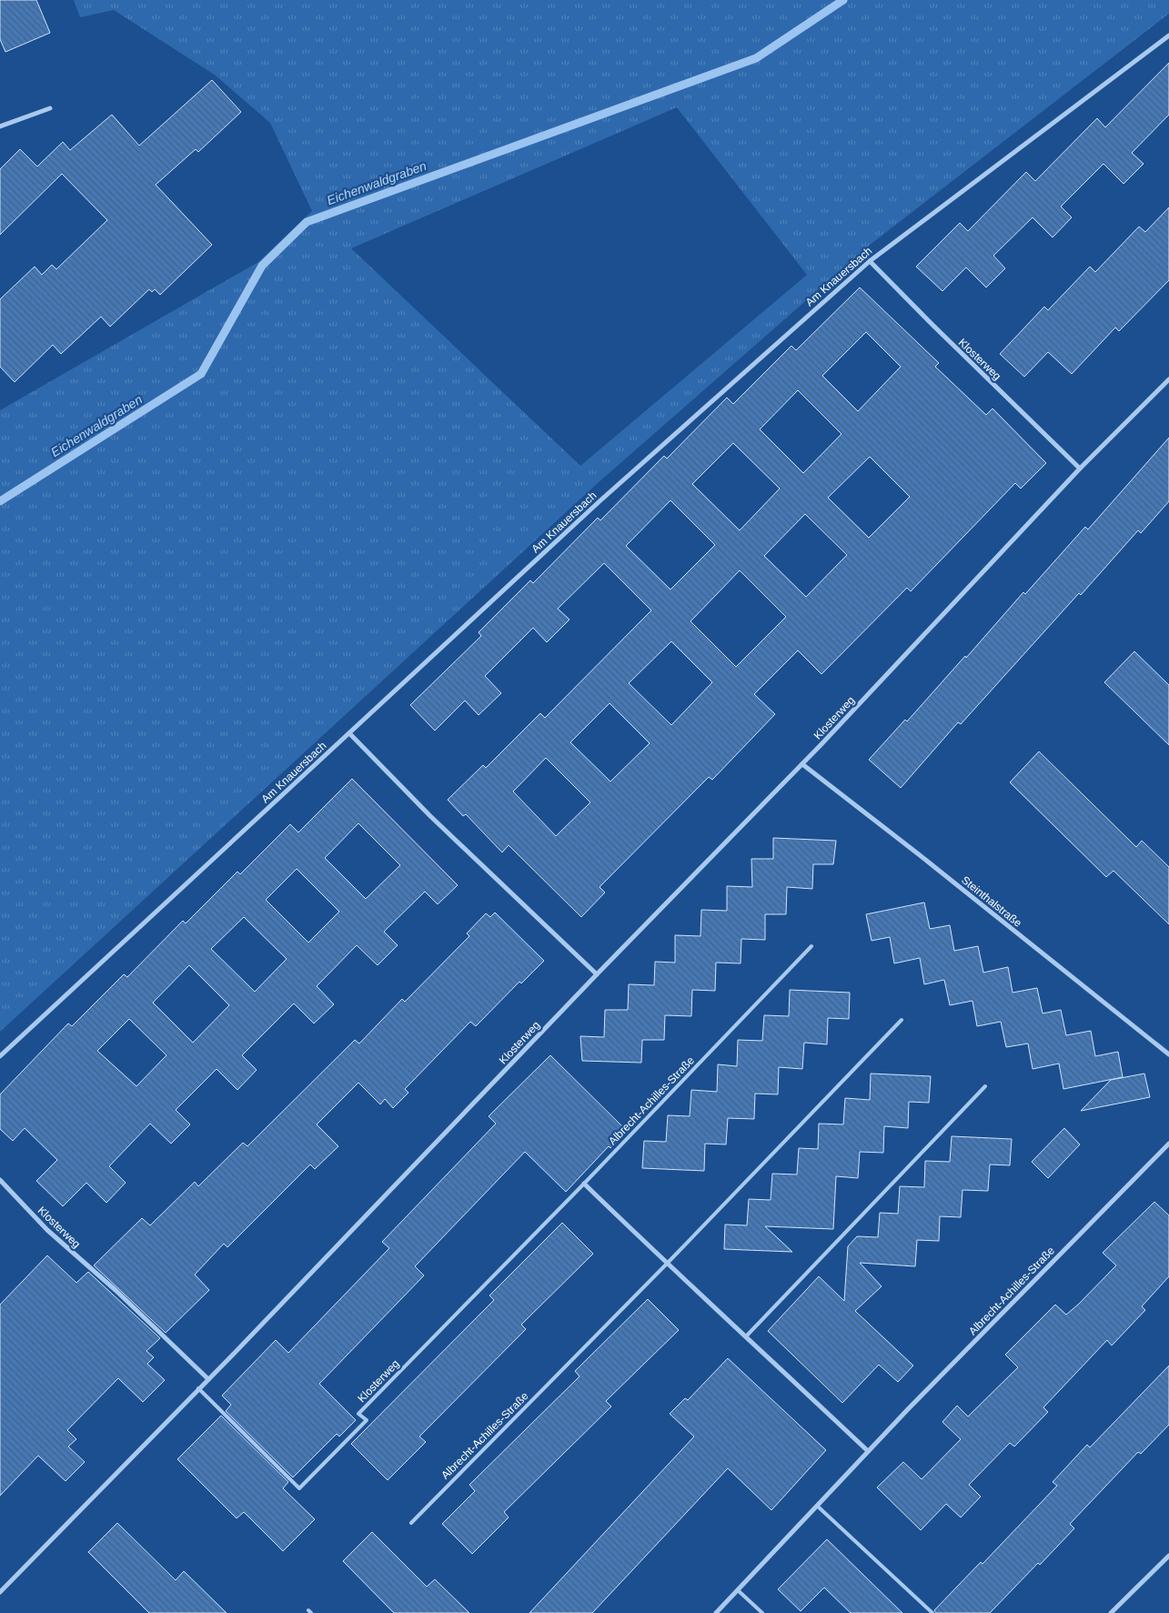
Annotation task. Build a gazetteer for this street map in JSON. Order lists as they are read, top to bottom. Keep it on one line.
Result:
{"streets":{"street":["Am Knauersbach","Klosterweg","Steinthalstraße","Albrecht-Achilles-Straße"]},"crossings":[["Am Knauersbach","Klosterweg"],["Klosterweg","Steinthalstraße"],["Klosterweg","Albrecht-Achilles-Straße"]],"water":["Eichenwaldgraben"]}
